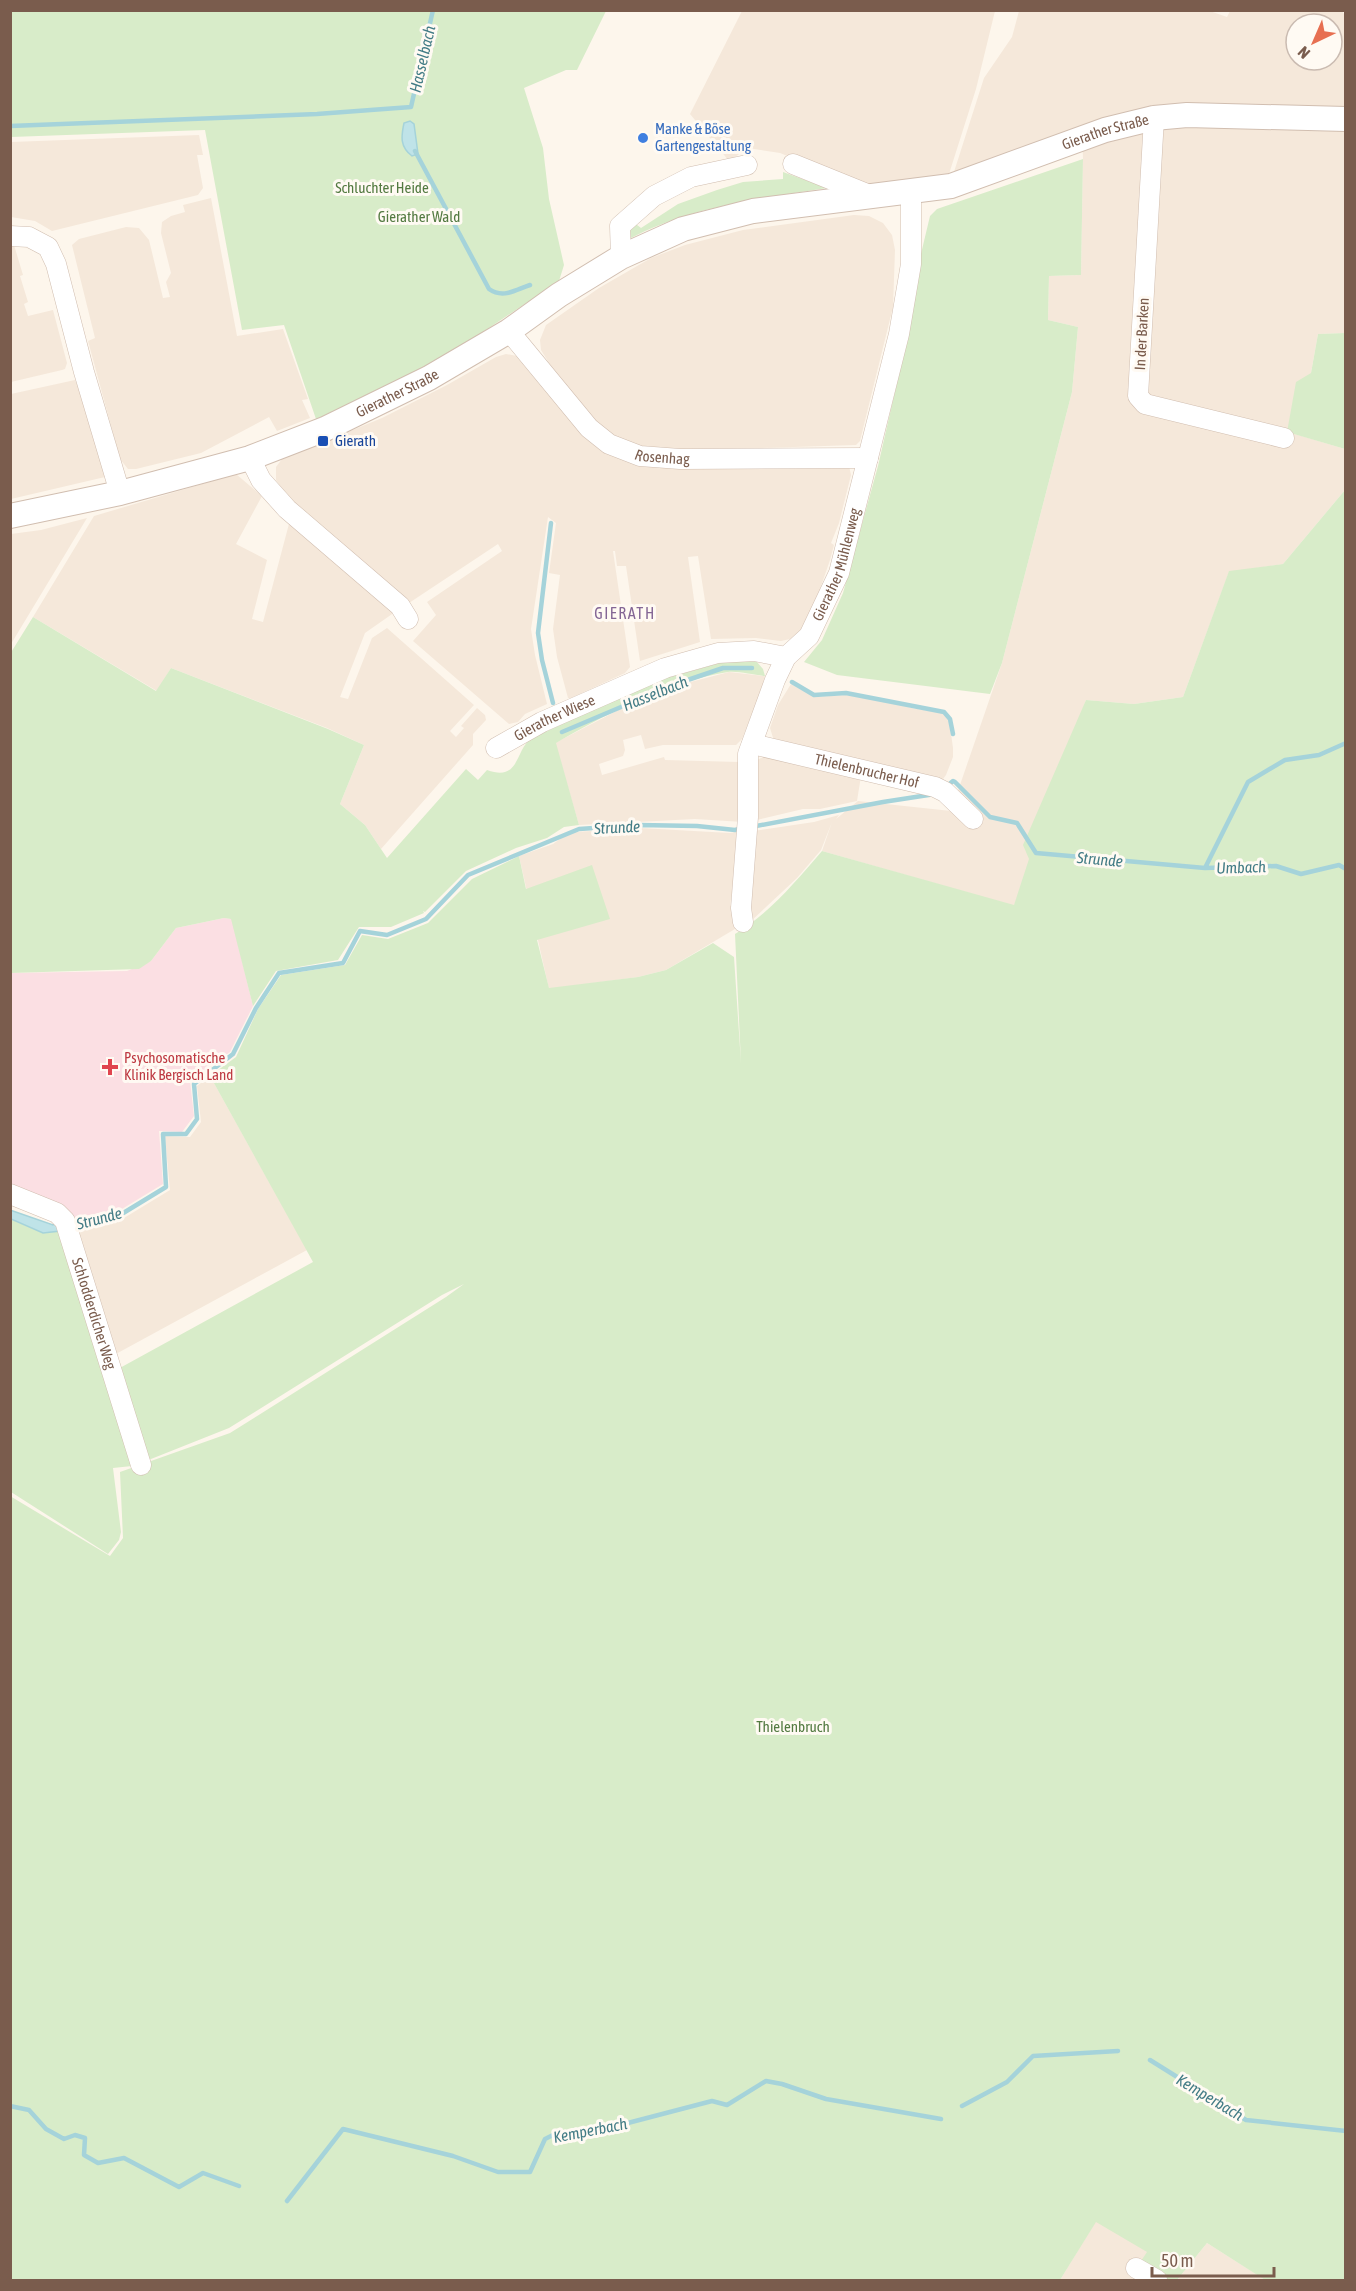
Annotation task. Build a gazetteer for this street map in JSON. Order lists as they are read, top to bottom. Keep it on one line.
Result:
{"streets":{"street":["Gierather Straße","In der Barken","Rosenhag","Gierather Mühlenweg","Gierather Wiese","Thielenbrucher Hof","Schlodderdicher Weg"]},"crossings":[["Gierather Straße","In der Barken"],["Gierather Straße","Rosenhag"],["Gierather Straße","Gierather Mühlenweg"],["Rosenhag","Gierather Mühlenweg"],["Gierather Mühlenweg","Gierather Wiese"],["Gierather Mühlenweg","Thielenbrucher Hof"]],"districts":["GIERATH"],"water":["Hasselbach","Strunde","Umbach","Kemperbach"],"parks":["Schluchter Heide","Gierather Wald","Thielenbruch"],"places":{"other":["Manke & Böse Gartengestaltung"],"transit":["Gierath"],"health":["Psychosomatische Klinik Bergisch Land"]},"scale_bar":"50 m","north":"bottom left"}
